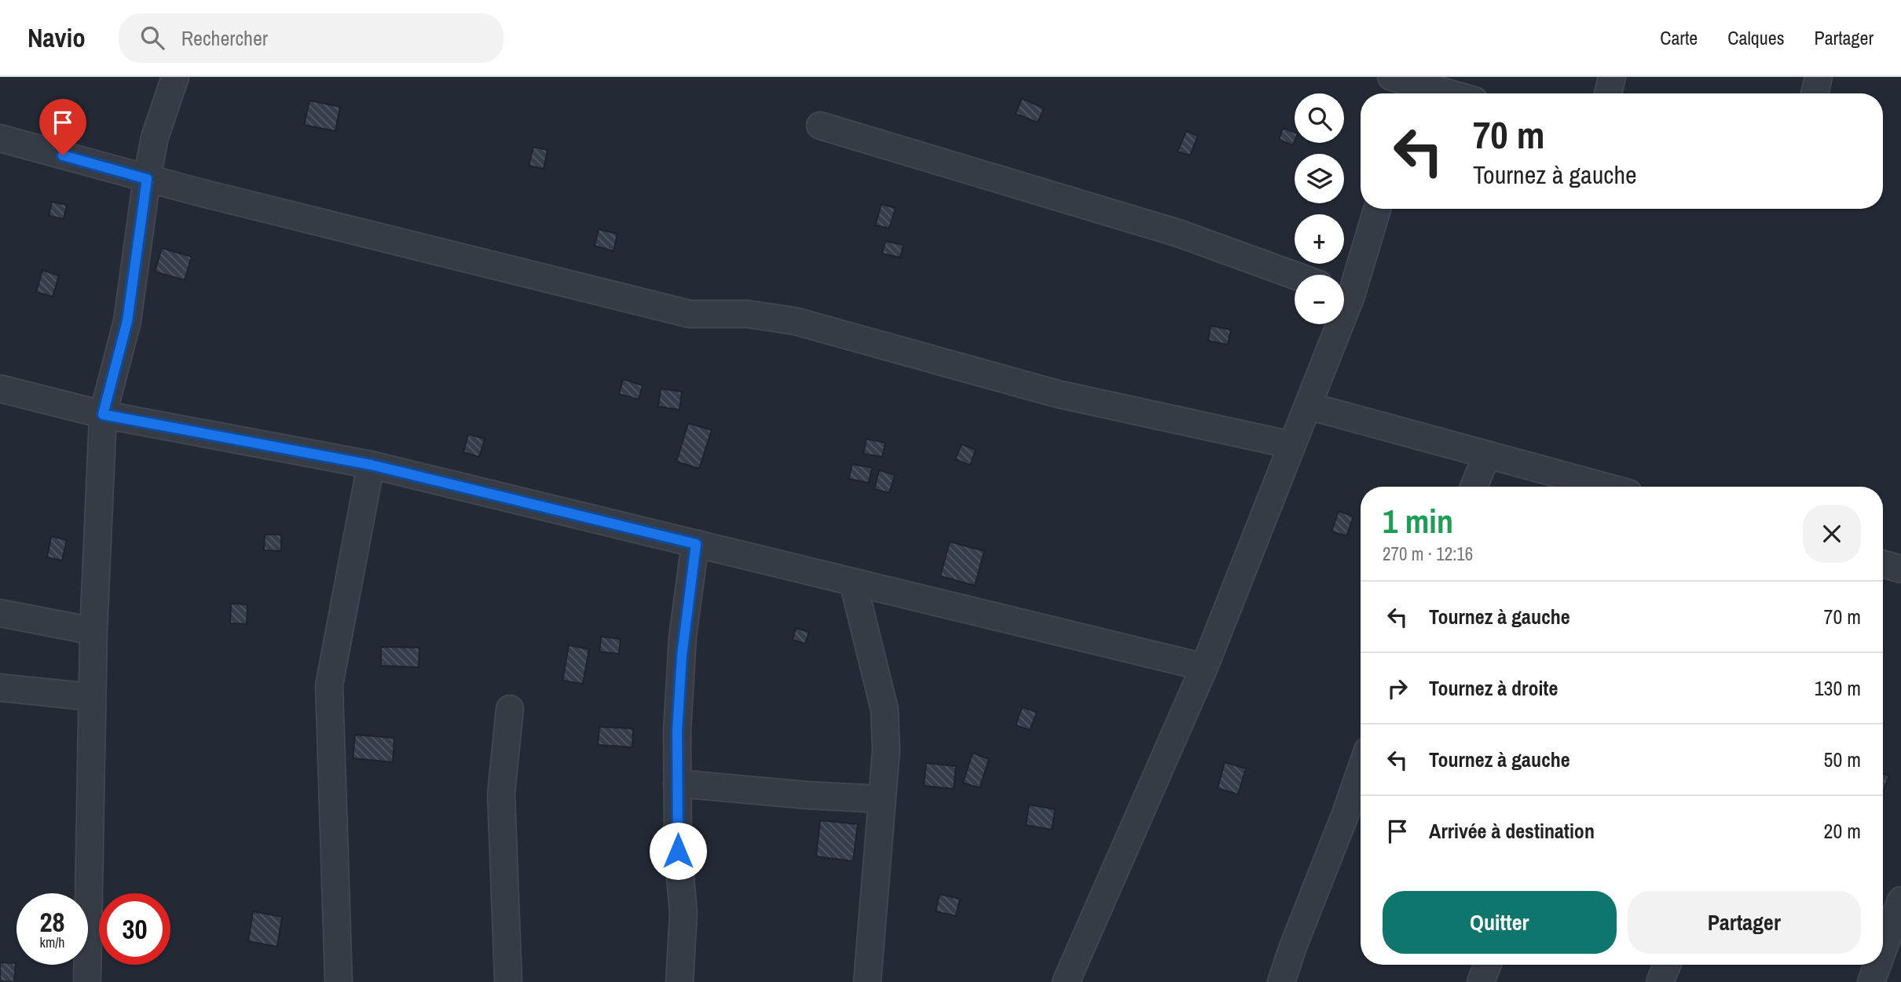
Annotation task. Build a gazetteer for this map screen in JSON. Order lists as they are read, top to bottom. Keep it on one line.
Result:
{"page":{"header":"Navio","search":"Rechercher","nav":["Carte","Calques","Partager"],"map_buttons":["+","−"],"turn":["70 m","Tournez à gauche"],"heading":["1 min","270 m · 12:16"],"list":[{"name":"Tournez à gauche","value":"70 m"},{"name":"Tournez à droite","value":"130 m"},{"name":"Tournez à gauche","value":"50 m"},{"name":"Arrivée à destination","value":"20 m"}],"buttons":["Quitter","Partager"],"speed":"28 km/h","limit":"30"}}
